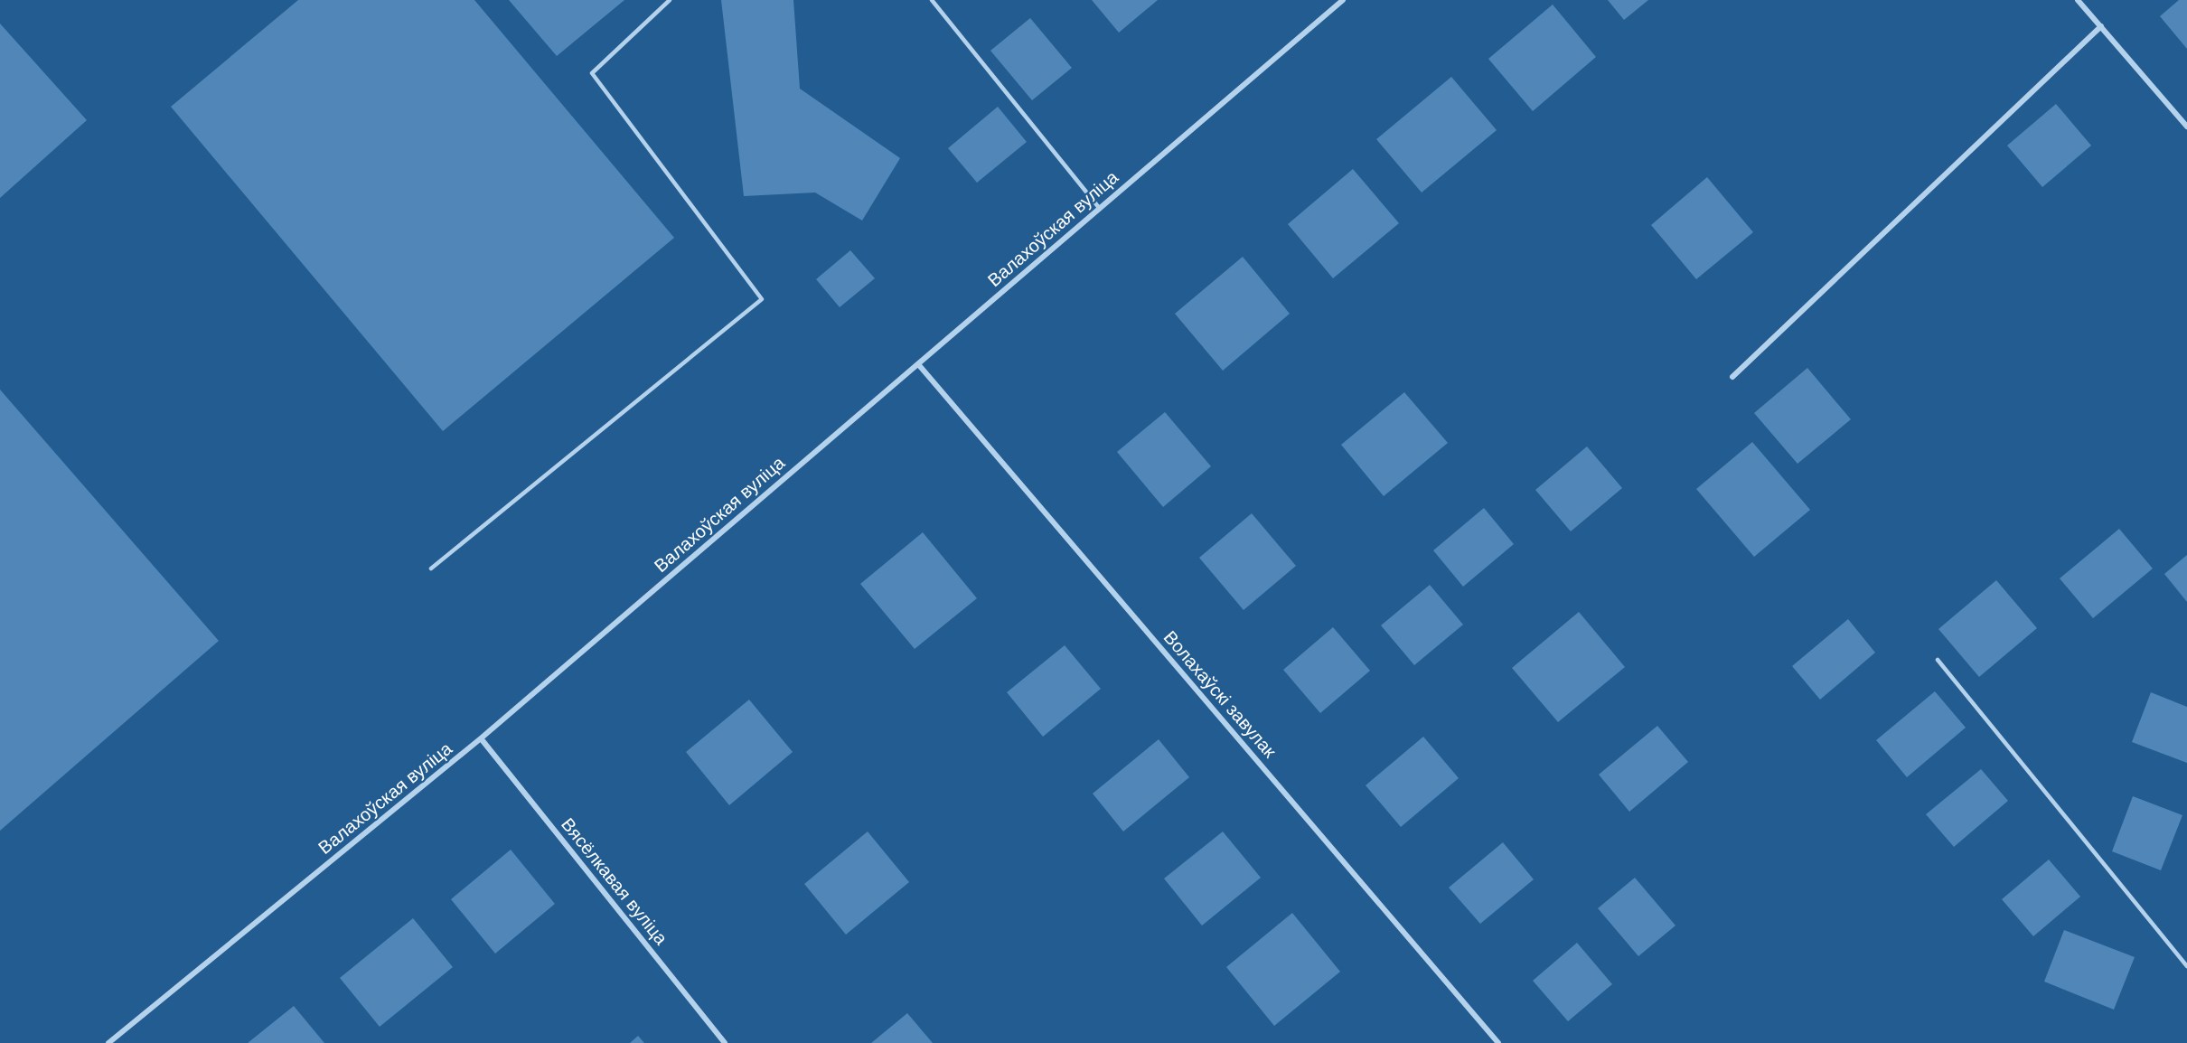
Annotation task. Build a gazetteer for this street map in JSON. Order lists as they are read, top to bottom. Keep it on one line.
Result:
{"streets":{"street":["Валахоўская вуліца","Волахаўскі завулак","Вясёлкавая вуліца"]},"crossings":[["Валахоўская вуліца","Волахаўскі завулак"],["Валахоўская вуліца","Вясёлкавая вуліца"]]}
